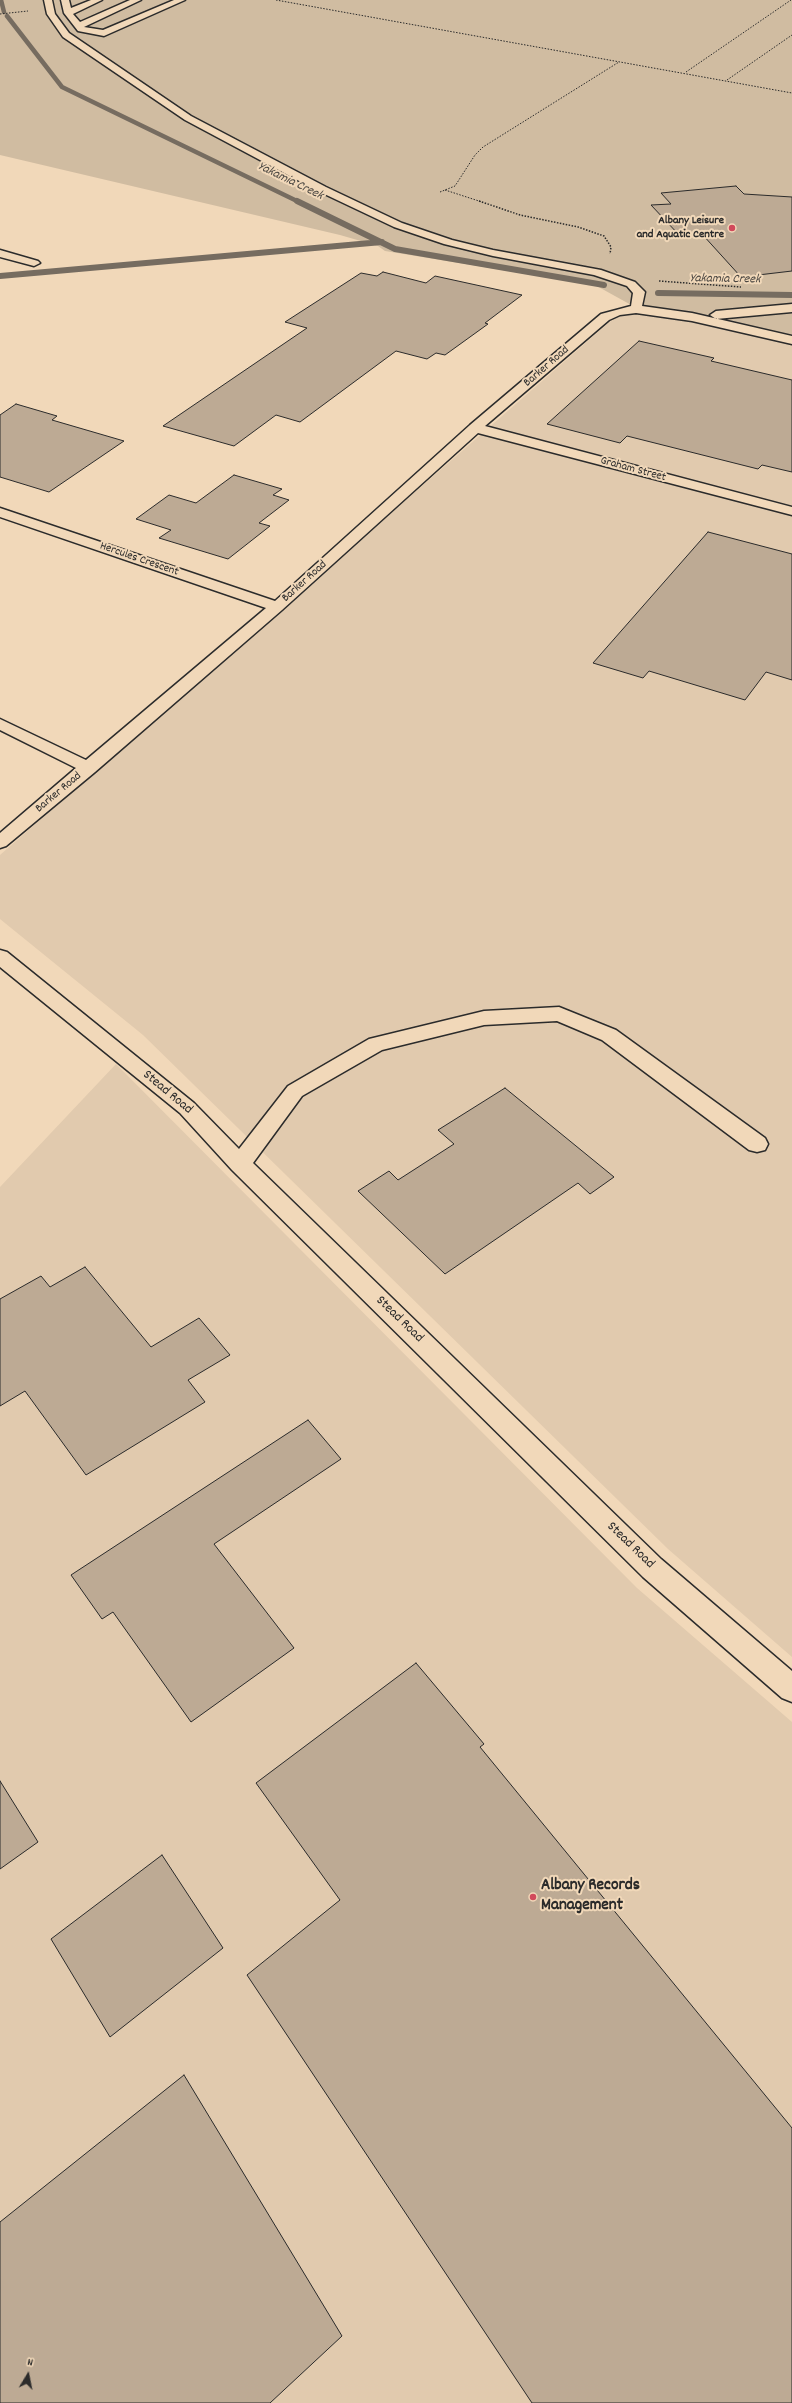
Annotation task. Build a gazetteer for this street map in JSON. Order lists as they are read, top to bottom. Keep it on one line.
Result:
{"streets":{"street":["Barker Road","Graham Street","Hercules Crescent","Stead Road"]},"crossings":[["Barker Road","Graham Street"],["Barker Road","Hercules Crescent"]],"water":["Yakamia Creek"],"places":["Albany Leisure and Aquatic Centre","Albany Records Management"],"north":"top"}
